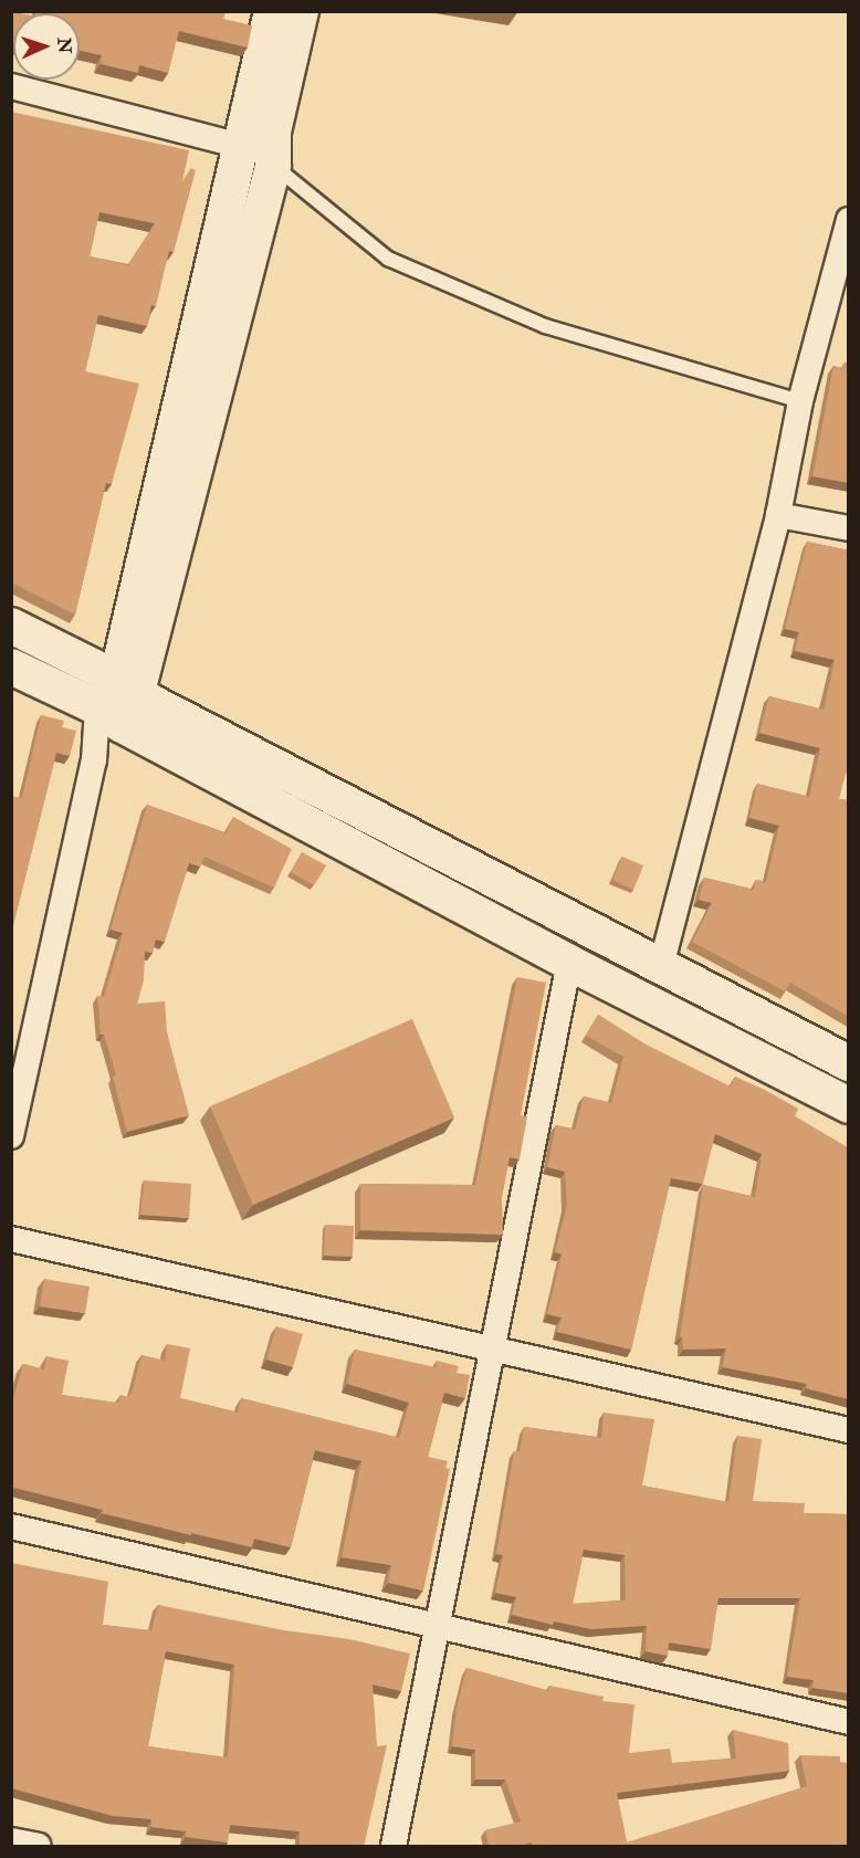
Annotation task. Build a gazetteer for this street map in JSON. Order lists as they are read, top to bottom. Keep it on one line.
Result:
{"north":"right"}
